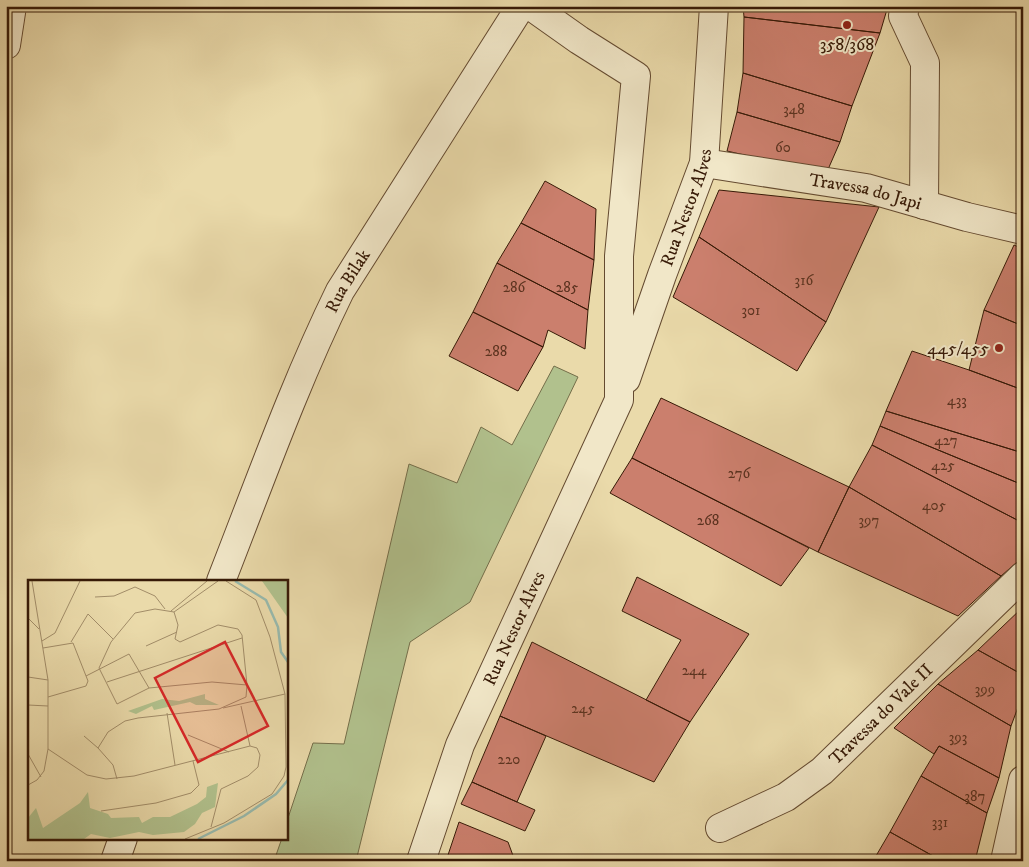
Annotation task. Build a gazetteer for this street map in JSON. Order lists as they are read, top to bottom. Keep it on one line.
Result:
{"streets":{"street":["Travessa do Japi","Rua Nestor Alves","Rua Bilak","Travessa do Vale II"]},"crossings":[["Travessa do Japi","Rua Nestor Alves"]],"places":["358/368","445/455"],"house_numbers":["348","60","316","286","285","301","288","433","427","425","276","405","268","397","244","399","245","393","220","387","331"]}
